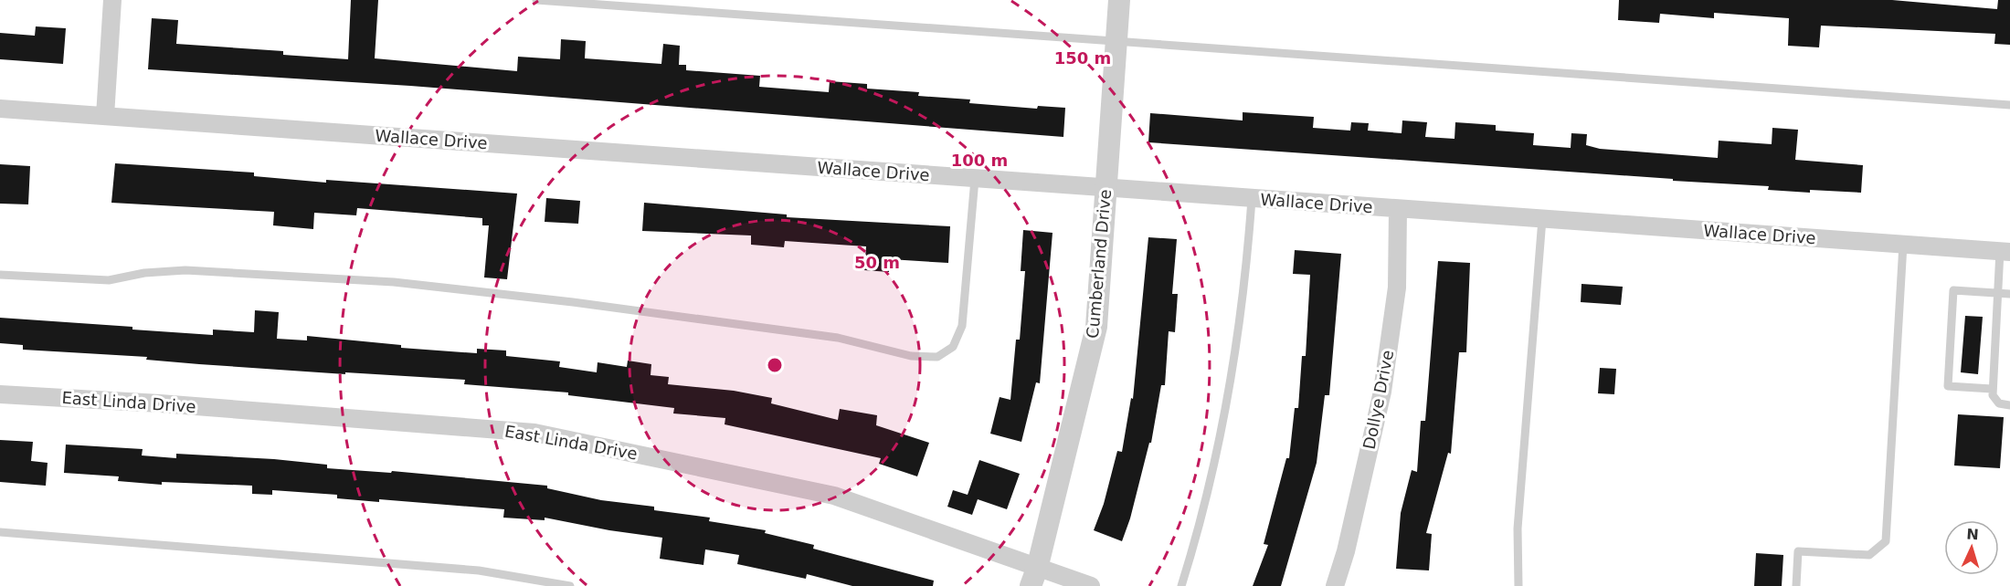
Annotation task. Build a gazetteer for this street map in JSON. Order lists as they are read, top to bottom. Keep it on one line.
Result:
{"streets":{"street":["Wallace Drive","Cumberland Drive","Dollye Drive","East Linda Drive"]},"crossings":[["Wallace Drive","Cumberland Drive"],["Wallace Drive","Dollye Drive"],["Cumberland Drive","East Linda Drive"]],"north":"top","rings":["150 m","100 m","50 m"]}
